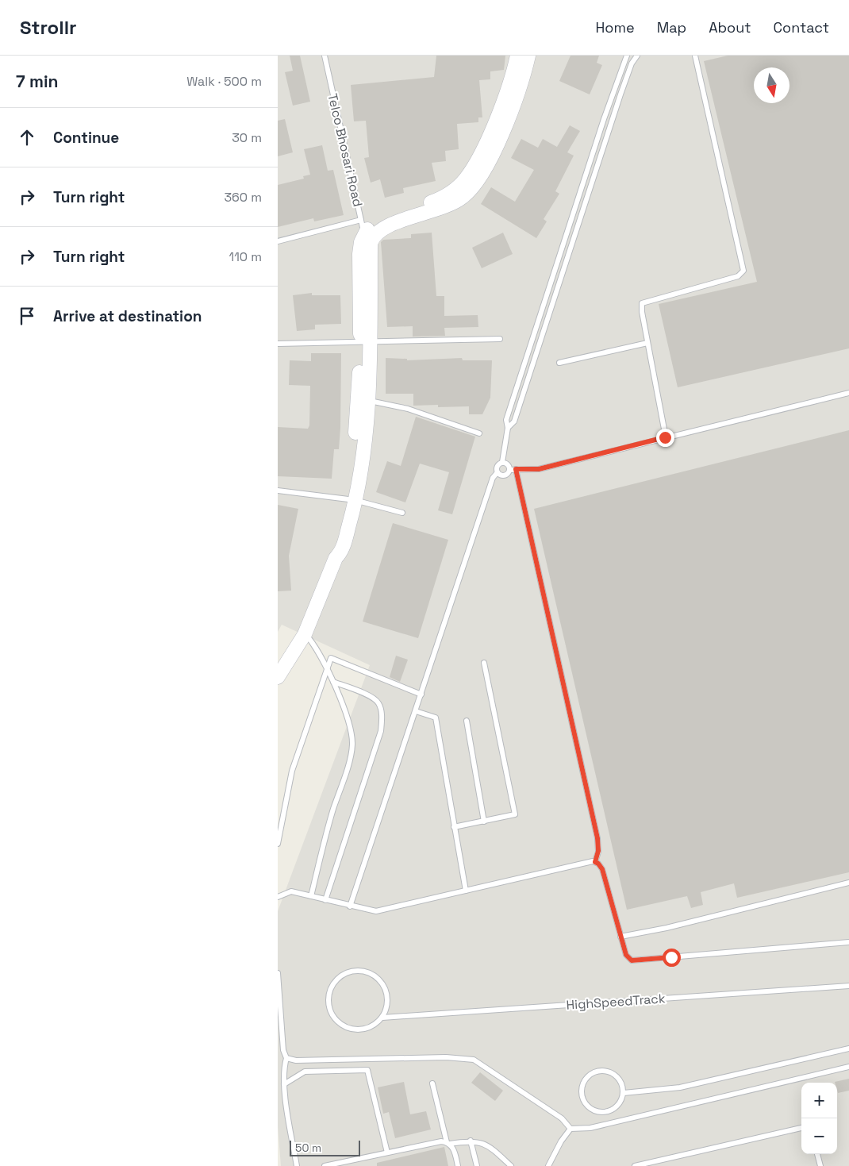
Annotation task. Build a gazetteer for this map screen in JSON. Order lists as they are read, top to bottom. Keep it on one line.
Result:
{"streets":{"lane":["Telco Bhosari Road","HighSpeedTrack"]},"scale_bar":"50 m","north":"bottom","page":{"header":"Strollr","nav":["Home","Map","About","Contact"],"heading":["7 min","Walk · 500 m"],"list":[["Continue","30 m"],["Turn right","360 m"],["Turn right","110 m"],"Arrive at destination"],"map_buttons":["+","−"],"scale":"50 m"}}
